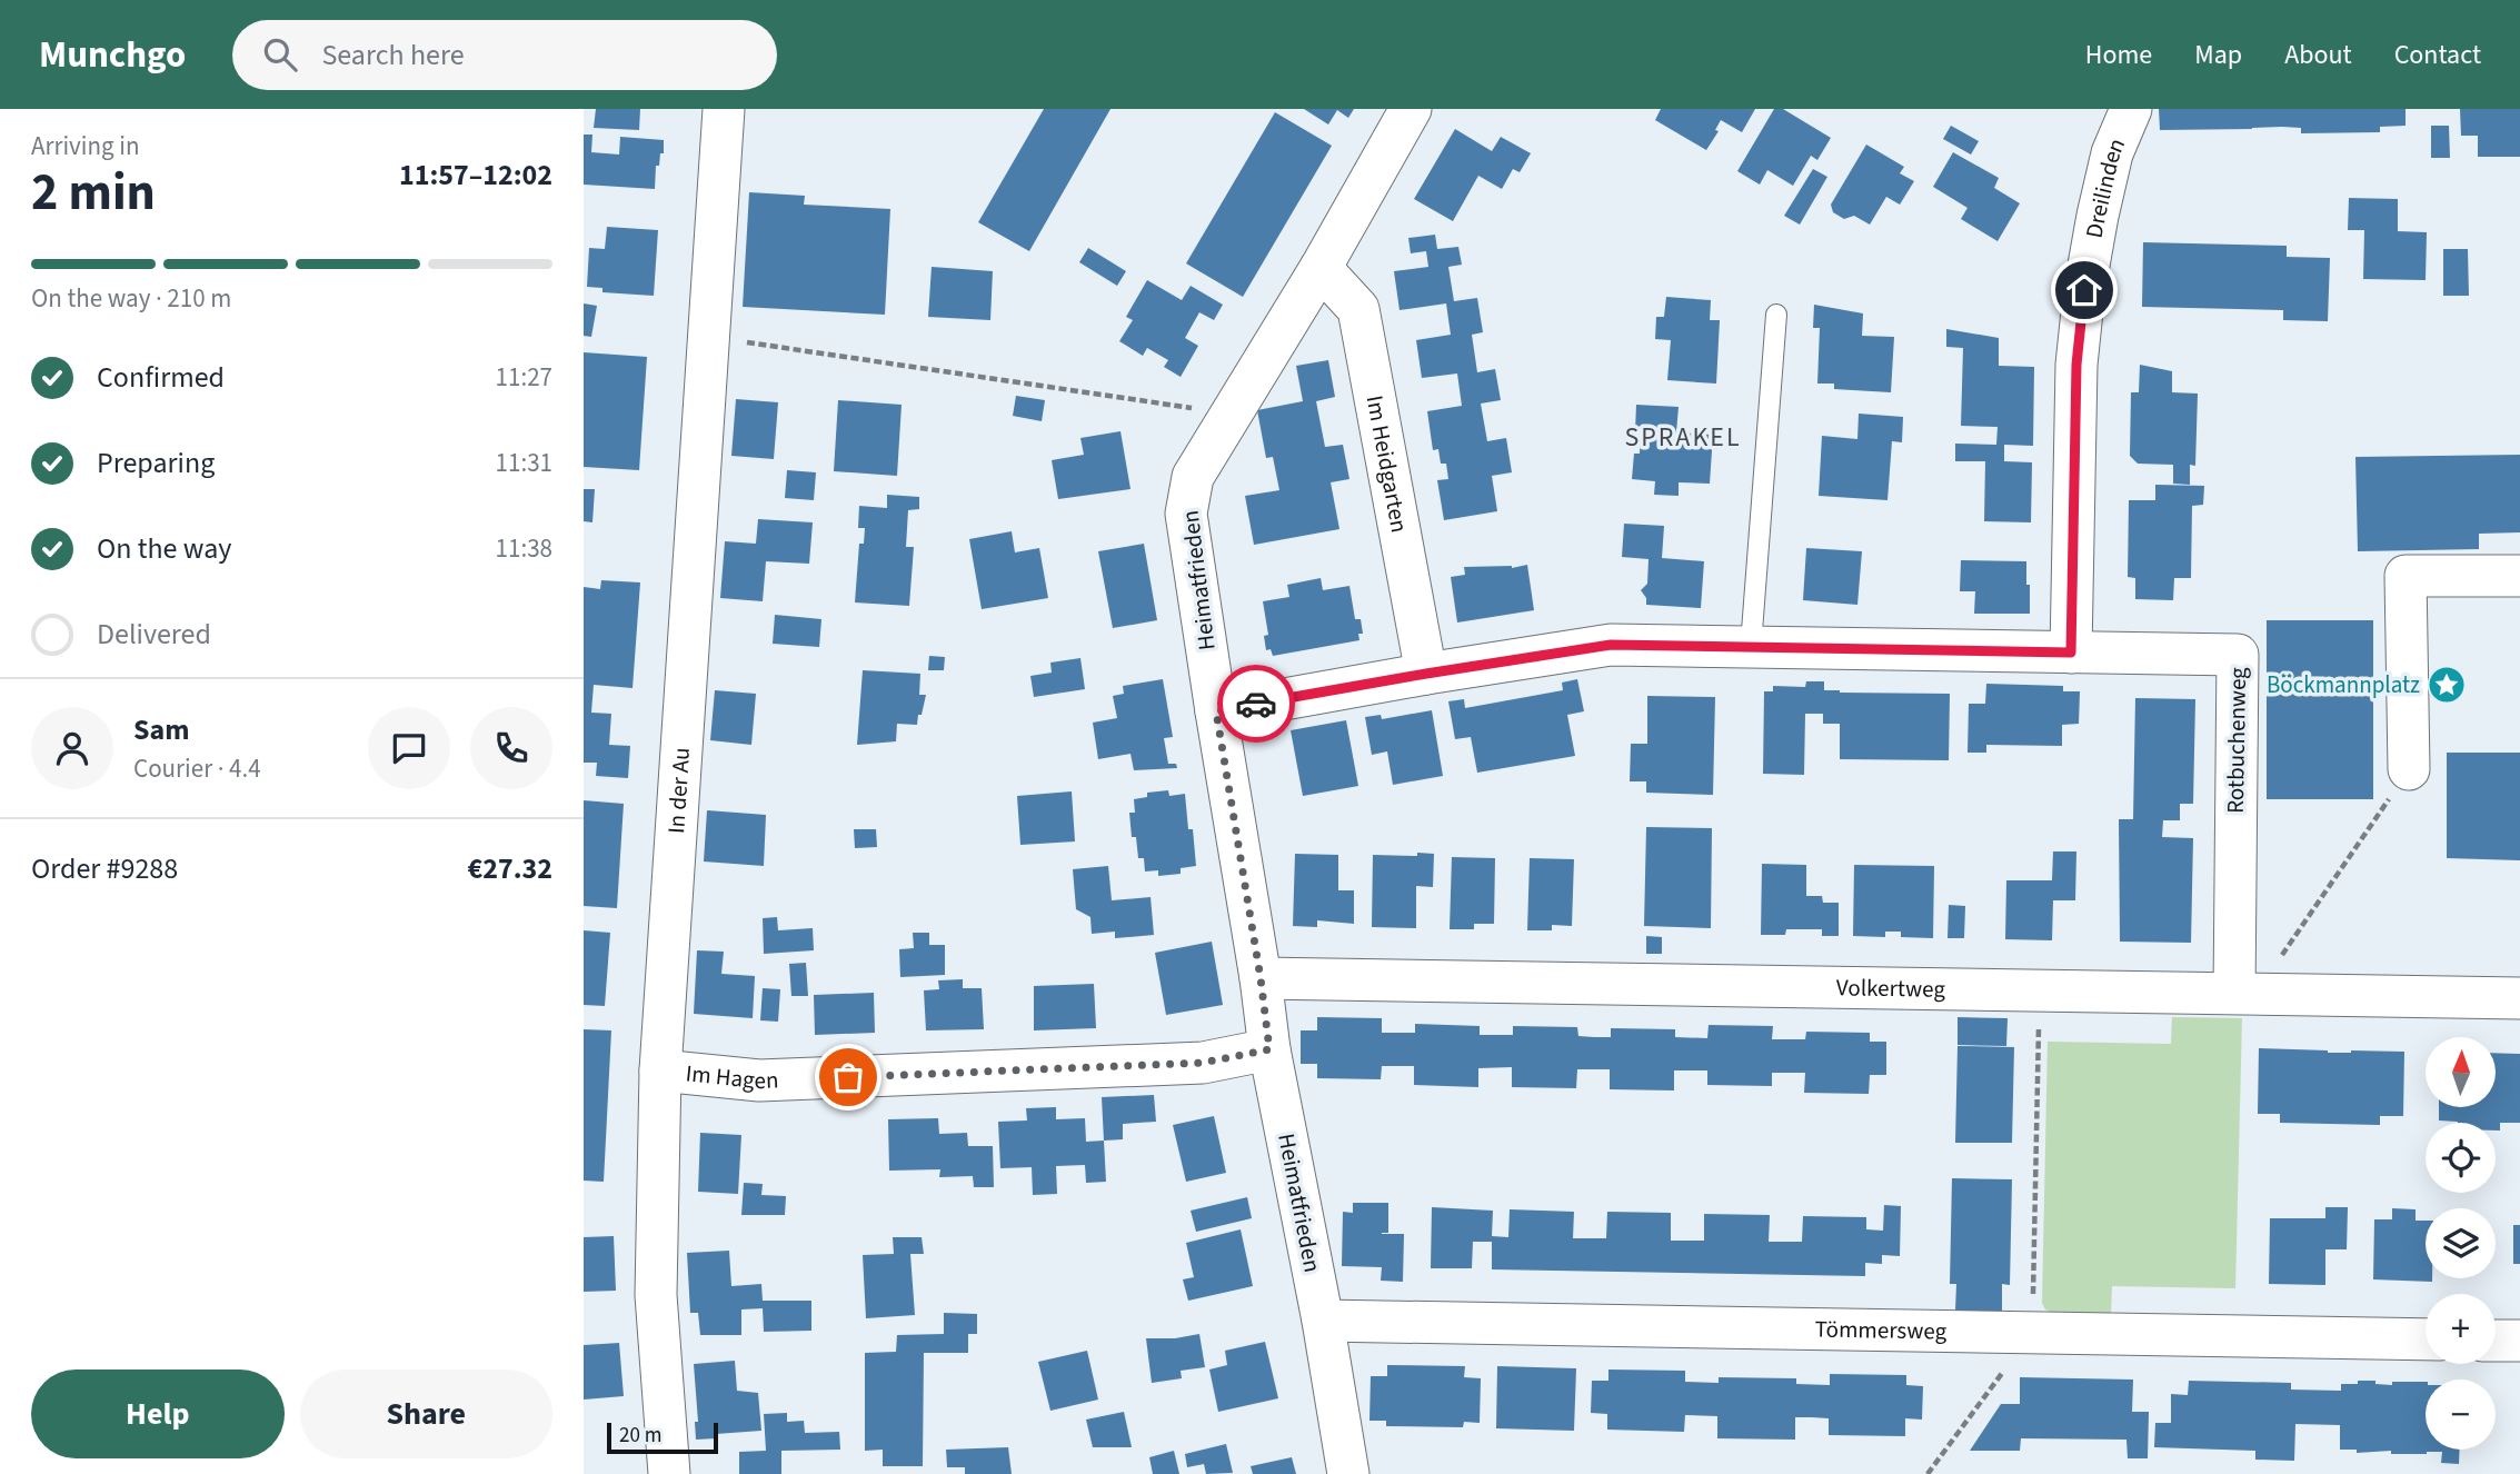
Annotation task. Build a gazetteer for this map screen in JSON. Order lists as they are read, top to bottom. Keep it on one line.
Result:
{"streets":{"street":["Dreilinden","Im Heidgarten","Heimatfrieden","Rotbuchenweg","In der Au","Volkertweg","Im Hagen","Tömmersweg"]},"crossings":[["Dreilinden","Rotbuchenweg"],["Im Heidgarten","Heimatfrieden"],["Im Heidgarten","Rotbuchenweg"],["Heimatfrieden","Rotbuchenweg"],["Heimatfrieden","Volkertweg"],["Heimatfrieden","Im Hagen"],["Heimatfrieden","Tömmersweg"],["Rotbuchenweg","Volkertweg"],["In der Au","Im Hagen"]],"districts":["SPRAKEL"],"places":{"place":["Böckmannplatz"]},"scale_bar":"20 m","north":"top","page":{"header":"Munchgo","search":"Search here","nav":["Home","Map","About","Contact"],"heading":["2 min","Arriving in","11:57–12:02"],"panel":["Sam","Courier · 4.4","Order #9288","€27.32"],"bar":"On the way · 210 m","list":[["Confirmed","11:27"],["Preparing","11:31"],["On the way","11:38"],"Delivered"],"map_buttons":["+","−"],"buttons":["Help","Share"],"scale":"20 m"}}
